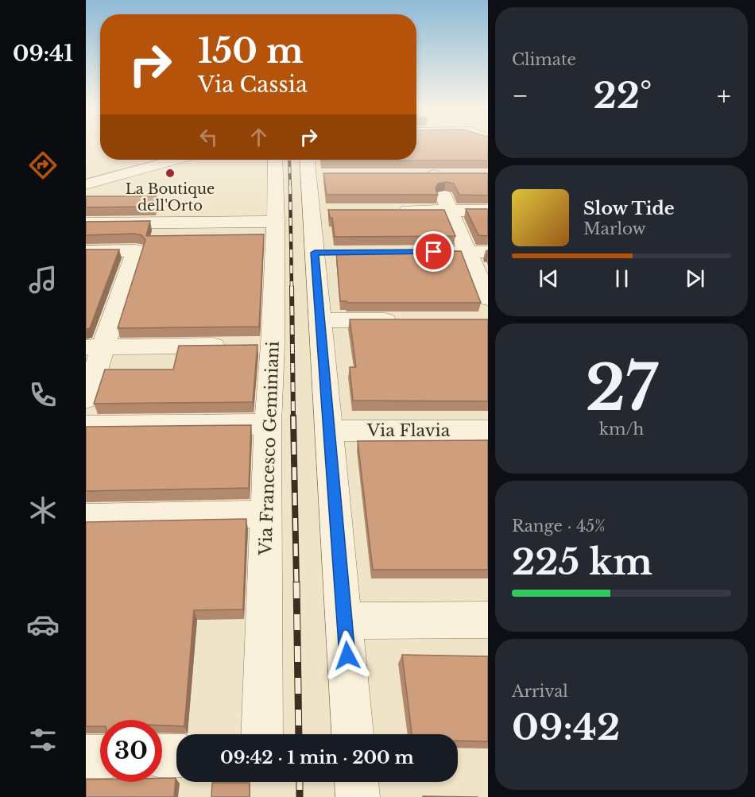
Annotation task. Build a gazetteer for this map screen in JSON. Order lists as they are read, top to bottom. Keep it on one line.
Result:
{"streets":{"street":["Via Flavia","Via Francesco Geminiani"]},"places":["La Boutique dell'Orto"],"page":{"tabs":"09:41","tile":["Climate",["27","km/h"],["Range · 45%","225 km"],["Arrival","09:42"]],"turn":["150 m","Via Cassia"],"heat":["−","22°","+"],"song":["Slow Tide","Marlow"],"limit":"30","trip":"09:42 · 1 min · 200 m"}}
